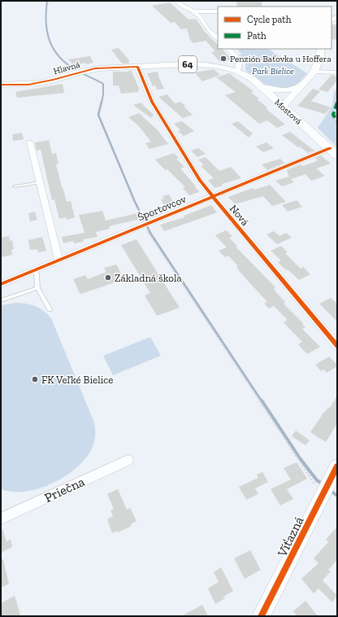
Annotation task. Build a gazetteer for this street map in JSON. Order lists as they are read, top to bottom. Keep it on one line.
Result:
{"streets":{"main road":["64","Hlavná","Mostová","Víťazná"],"street":["Športovcov","Nová","Priečna"]},"crossings":[["Hlavná","Mostová"],["Hlavná","Nová"],["Mostová","Športovcov"],["Športovcov","Nová"]],"parks":["Park Bielice"],"places":["Penzión Baťovka u Hoffera","Základná škola","FK Veľké Bielice"],"legend":["Cycle path","Path"]}
